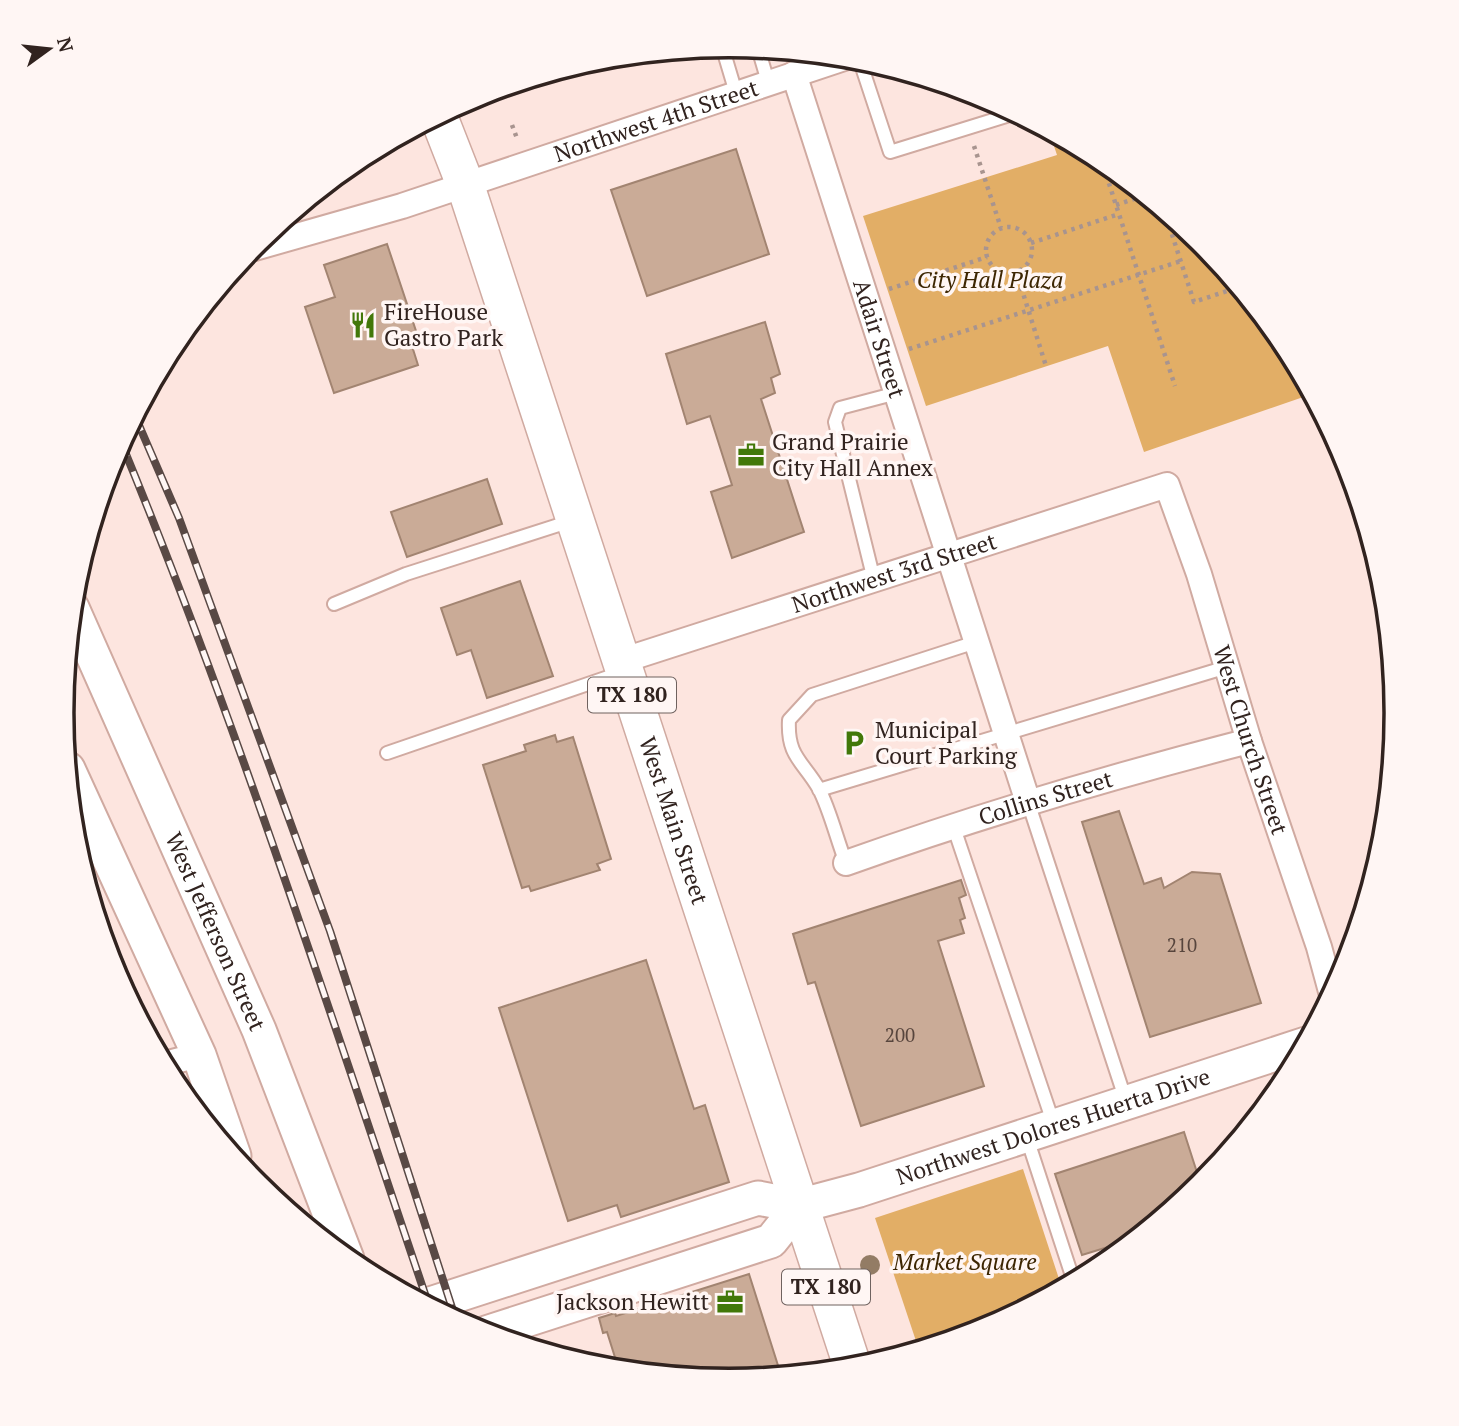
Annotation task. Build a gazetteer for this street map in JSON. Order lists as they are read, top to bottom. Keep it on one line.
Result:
{"streets":{"main road":["TX 180","West Main Street"],"street":["Northwest 4th Street","Adair Street","Northwest 3rd Street","West Church Street","Collins Street","West Jefferson Street","Northwest Dolores Huerta Drive"]},"crossings":[["Northwest 4th Street","Adair Street"],["Northwest 4th Street","West Main Street"],["Adair Street","Northwest 3rd Street"],["Adair Street","Collins Street"],["Northwest 3rd Street","West Church Street"],["Northwest 3rd Street","West Main Street"],["West Church Street","Collins Street"],["West Main Street","Northwest Dolores Huerta Drive"]],"parks":["City Hall Plaza","Market Square"],"places":{"restaurant":["FireHouse Gastro Park"],"office":["Grand Prairie City Hall Annex","Jackson Hewitt"],"parking":["Municipal Court Parking"]},"house_numbers":["210","200"],"north":"right"}
